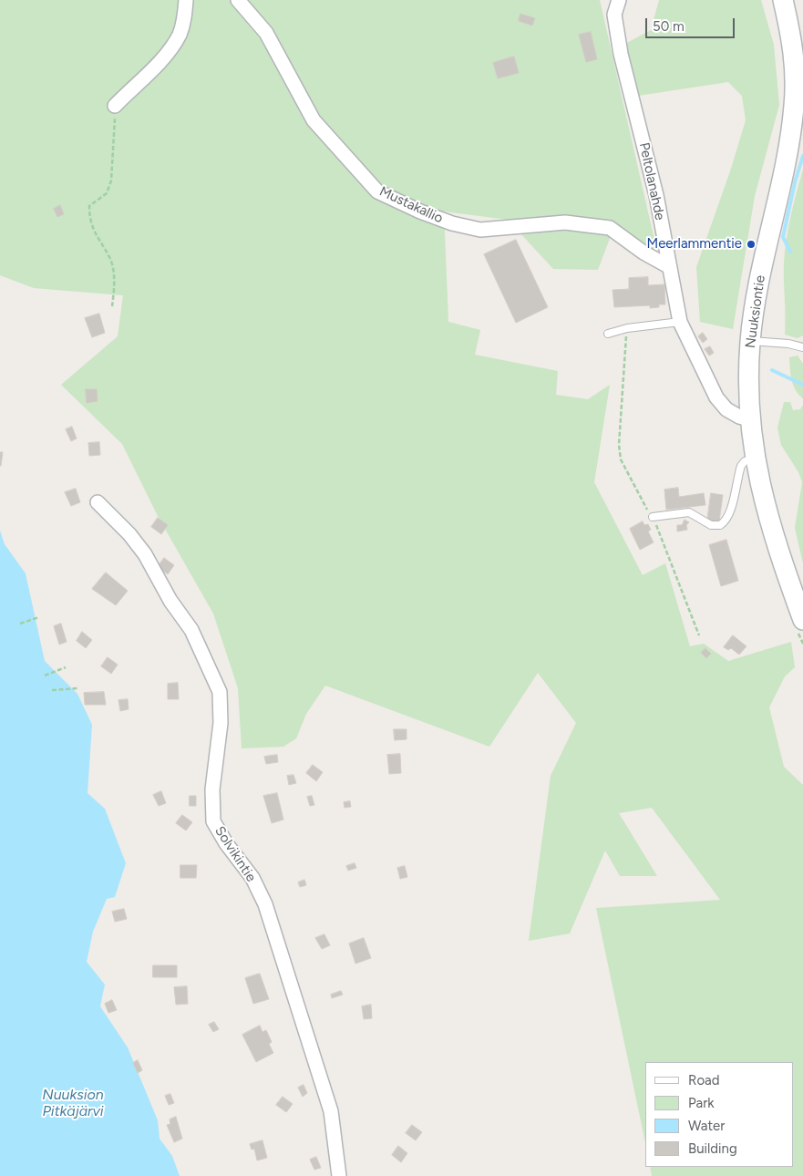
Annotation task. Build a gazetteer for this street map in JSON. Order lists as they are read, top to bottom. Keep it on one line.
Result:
{"streets":{"street":["Peltolanahde","Mustakallio","Nuuksiontie","Solvikintie"]},"crossings":[["Peltolanahde","Mustakallio"],["Peltolanahde","Nuuksiontie"]],"water":["Nuuksion Pitkäjärvi"],"places":["Meerlammentie"],"legend":["Road","Park","Water","Building"],"scale_bar":"50 m"}
